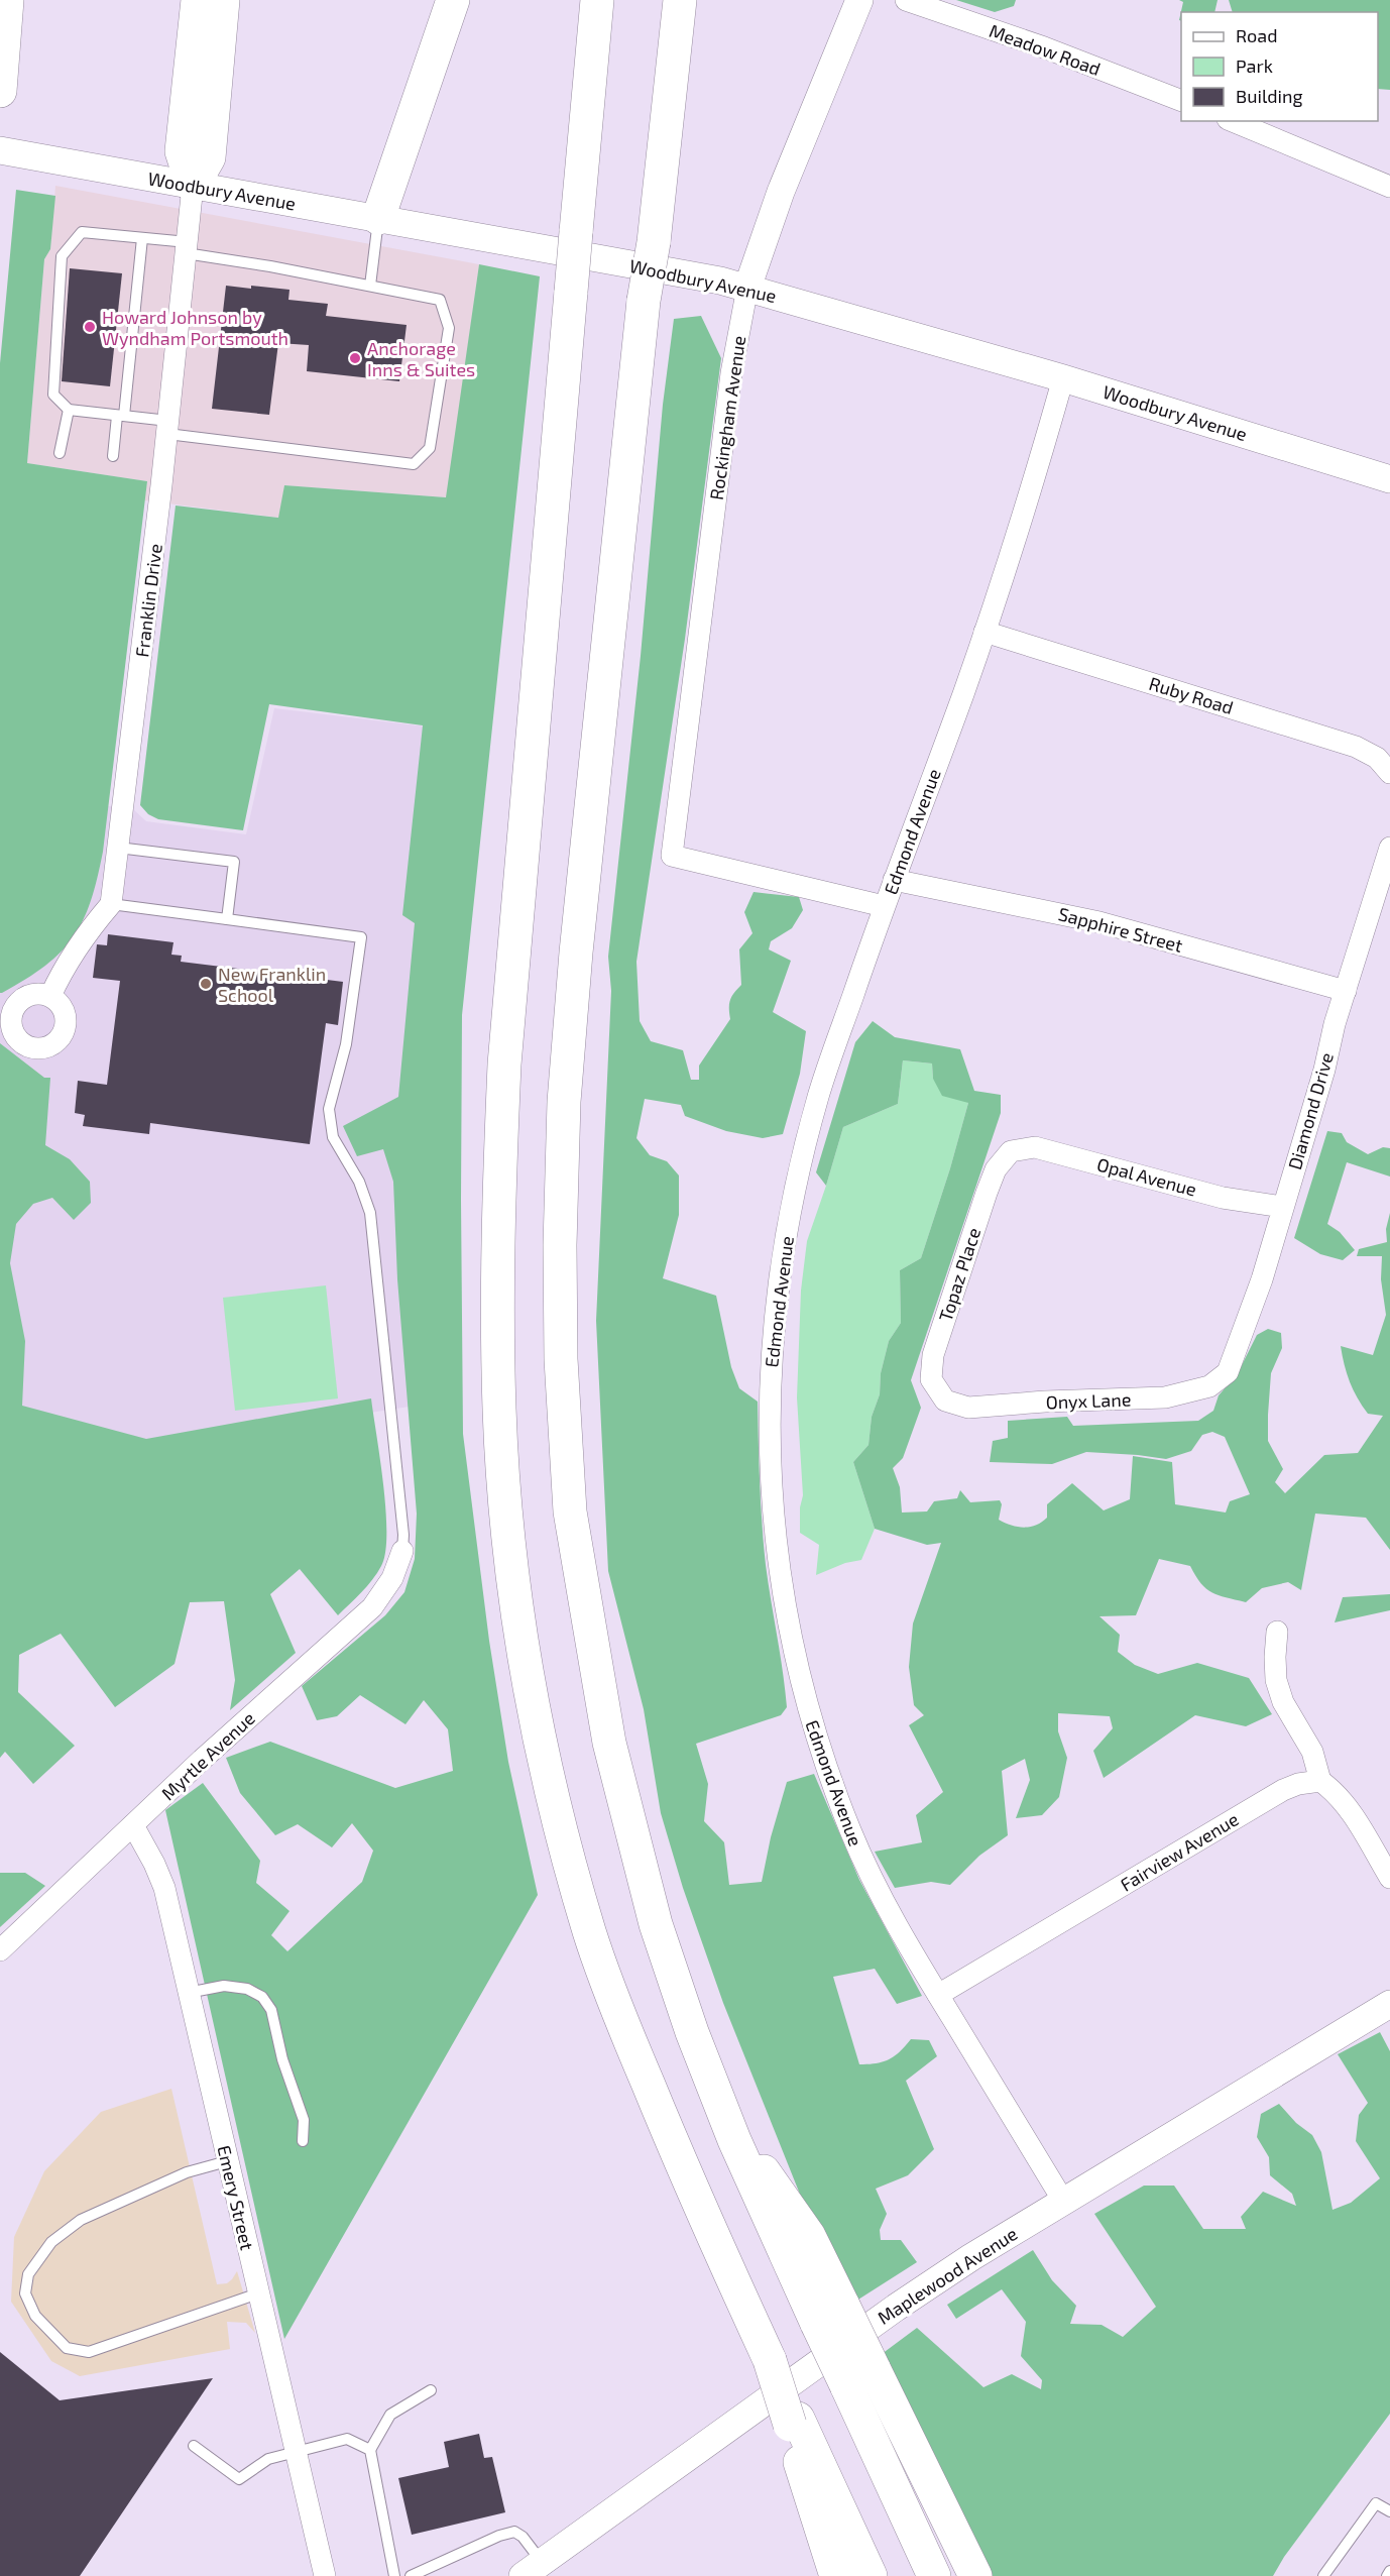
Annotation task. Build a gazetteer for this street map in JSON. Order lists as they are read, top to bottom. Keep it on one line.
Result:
{"streets":{"street":["Meadow Road","Woodbury Avenue","Rockingham Avenue","Franklin Drive","Ruby Road","Edmond Avenue","Sapphire Street","Diamond Drive","Opal Avenue","Topaz Place","Onyx Lane","Myrtle Avenue","Fairview Avenue","Emery Street","Maplewood Avenue"]},"crossings":[["Woodbury Avenue","Rockingham Avenue"],["Woodbury Avenue","Franklin Drive"],["Woodbury Avenue","Edmond Avenue"],["Rockingham Avenue","Edmond Avenue"],["Ruby Road","Edmond Avenue"],["Edmond Avenue","Sapphire Street"],["Edmond Avenue","Fairview Avenue"],["Edmond Avenue","Maplewood Avenue"],["Sapphire Street","Diamond Drive"],["Diamond Drive","Opal Avenue"],["Diamond Drive","Onyx Lane"],["Opal Avenue","Topaz Place"],["Topaz Place","Onyx Lane"],["Myrtle Avenue","Emery Street"]],"places":["Howard Johnson by Wyndham Portsmouth","Anchorage Inns & Suites","New Franklin School"],"legend":["Road","Park","Building"]}
